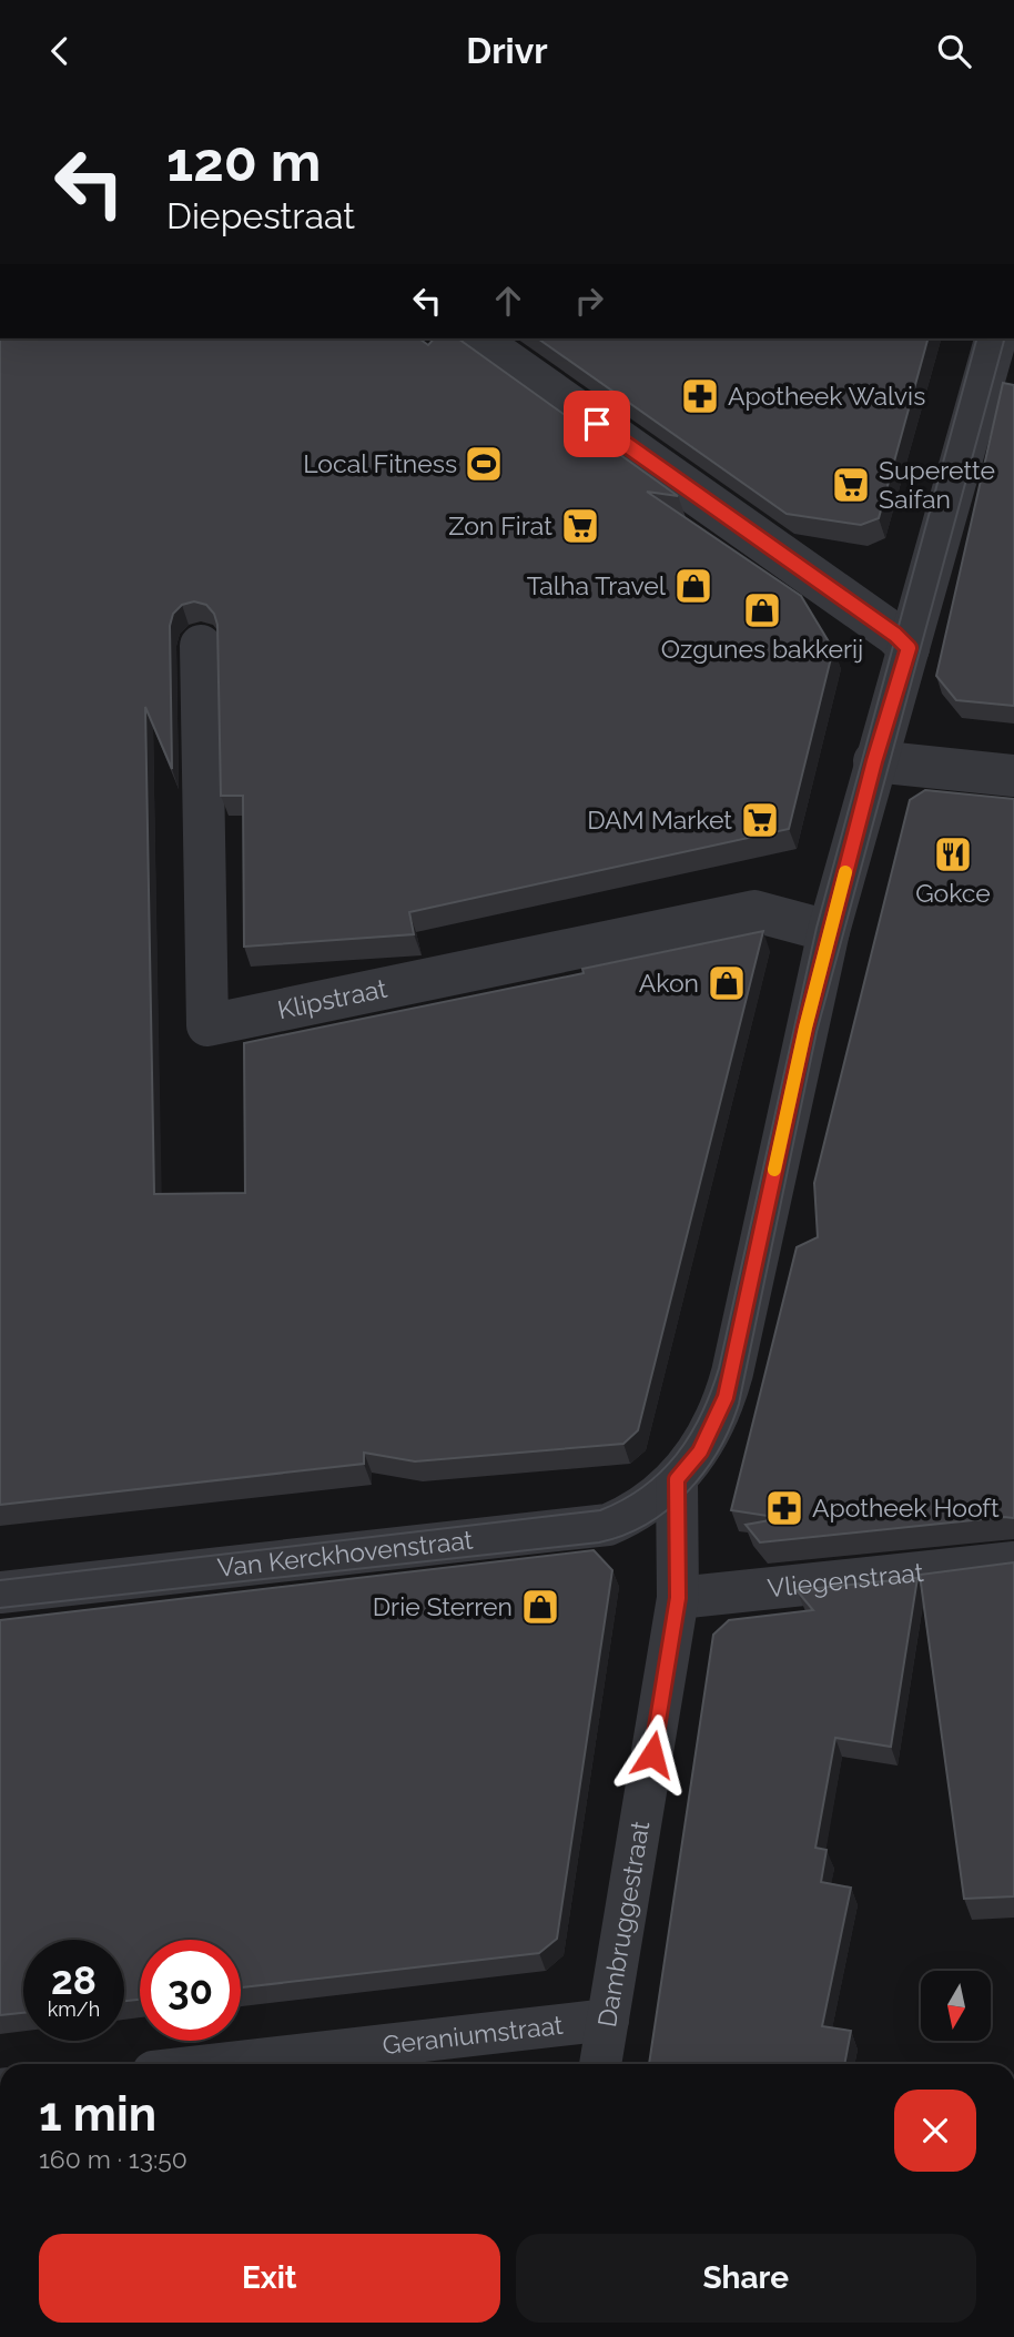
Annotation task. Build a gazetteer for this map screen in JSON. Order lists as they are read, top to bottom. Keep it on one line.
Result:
{"streets":{"street":["Klipstraat","Van Kerckhovenstraat","Vliegenstraat","Dambruggestraat","Geraniumstraat"]},"crossings":[["Van Kerckhovenstraat","Dambruggestraat"],["Vliegenstraat","Dambruggestraat"],["Dambruggestraat","Geraniumstraat"]],"places":{"pharmacy":["Apotheek Walvis","Apotheek Hooft"],"sports":["Local Fitness"],"supermarket":["Superette Saifan","Zon Firat","DAM Market"],"shop":["Talha Travel","Ozgunes bakkerij","Akon","Drie Sterren"],"restaurant":["Gokce"]},"north":"bottom","page":{"header":"Drivr","turn":["120 m","Diepestraat"],"speed":"28 km/h","limit":"30","heading":["1 min","160 m · 13:50"],"buttons":["Exit","Share"]}}
